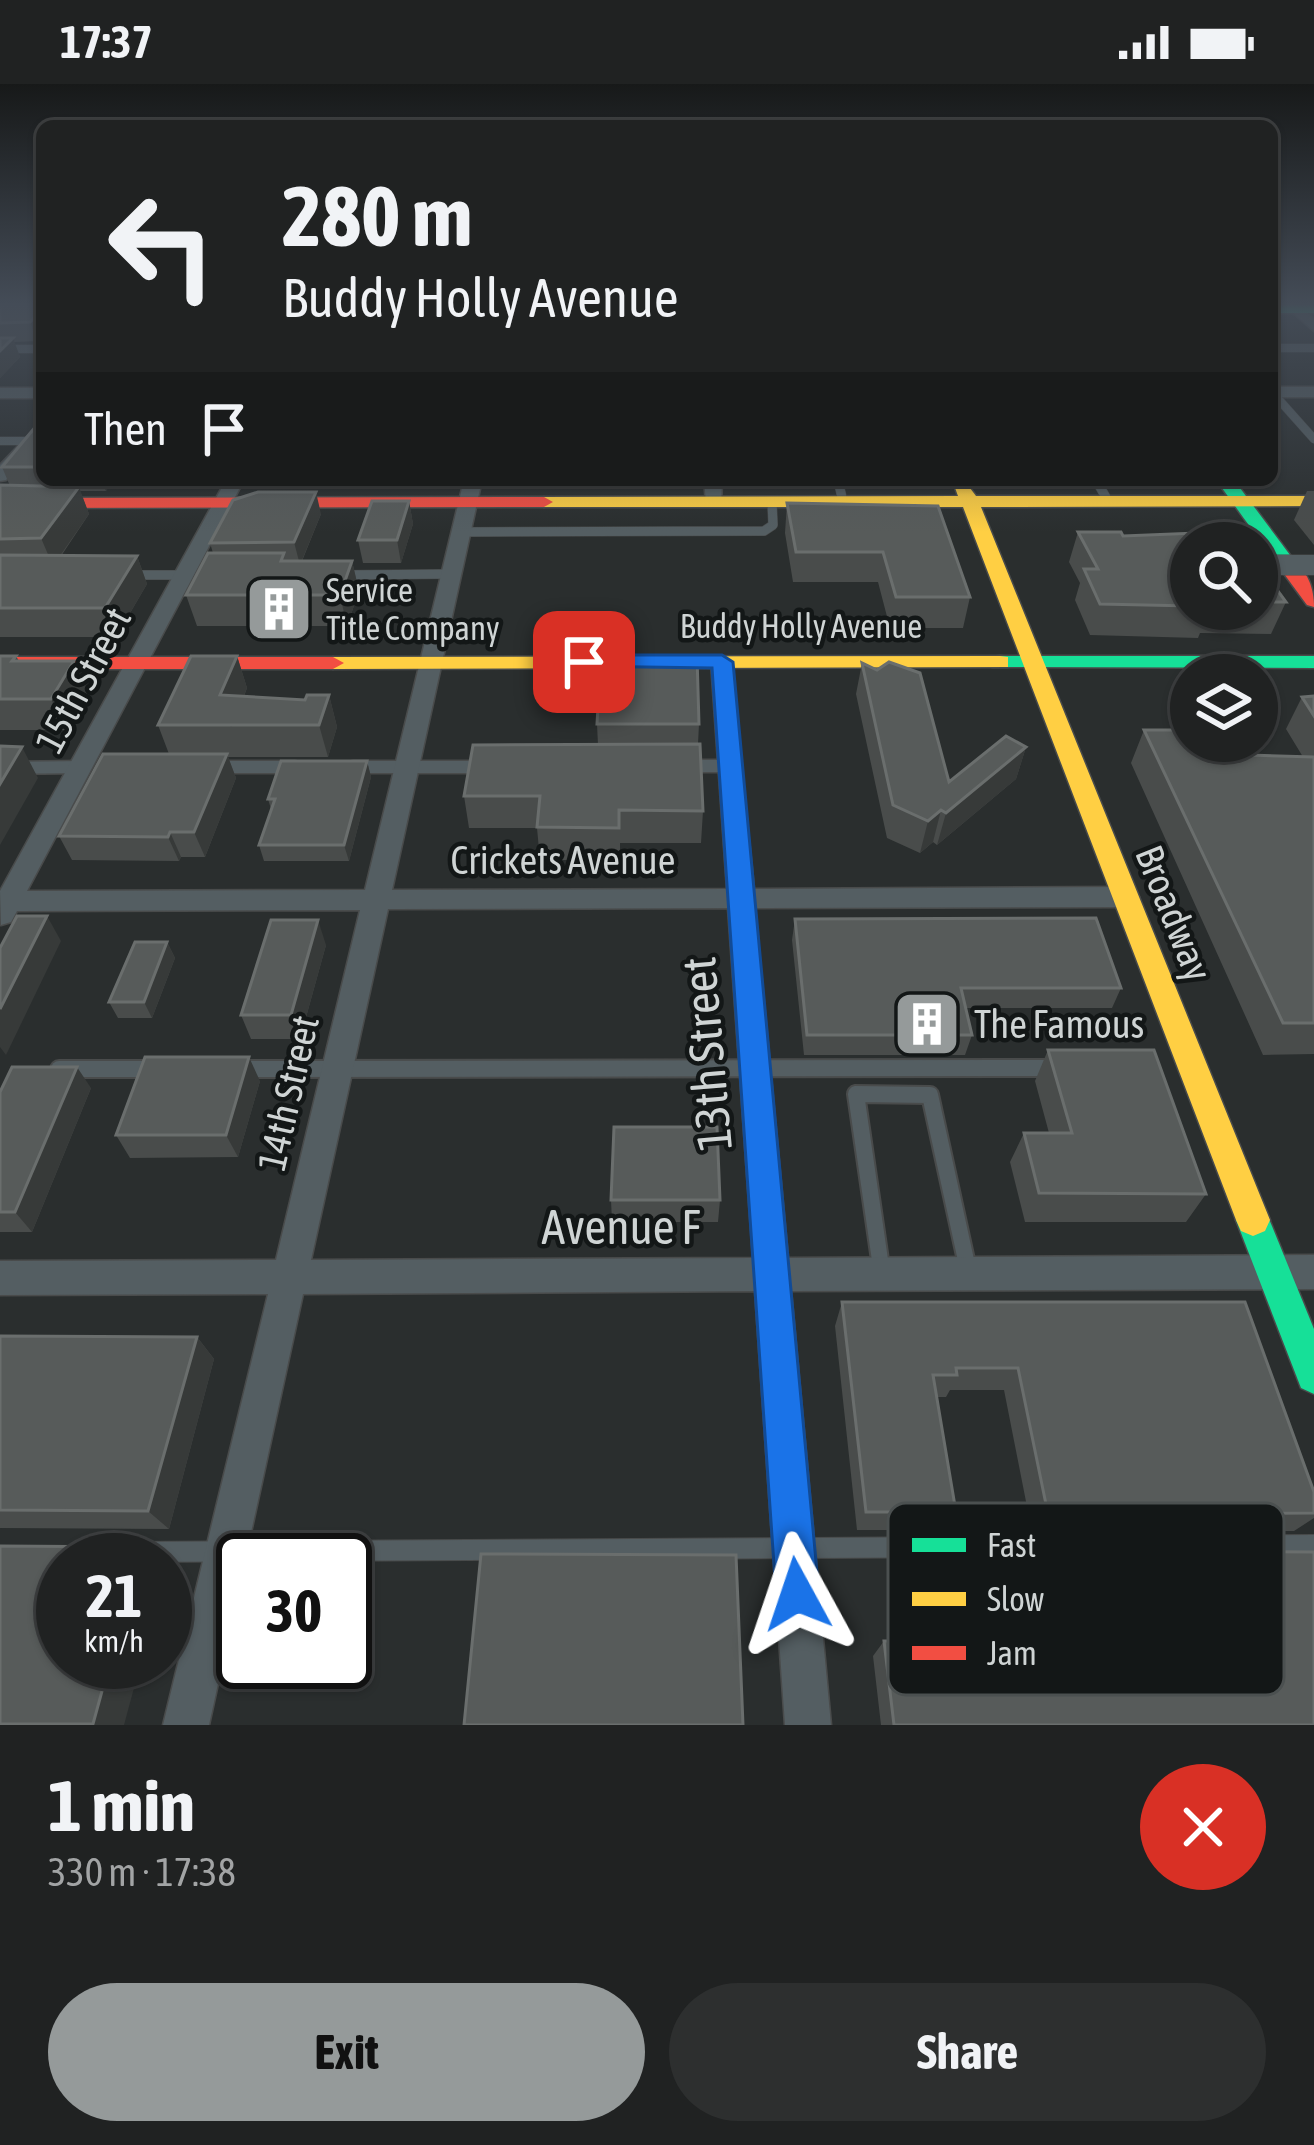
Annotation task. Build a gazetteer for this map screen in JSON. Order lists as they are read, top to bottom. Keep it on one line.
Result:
{"streets":{"main road":["Buddy Holly Avenue","Broadway"],"street":["15th Street","Crickets Avenue","13th Street","14th Street","Avenue F"]},"crossings":[["Buddy Holly Avenue","15th Street"],["Buddy Holly Avenue","Broadway"],["Buddy Holly Avenue","13th Street"],["Buddy Holly Avenue","14th Street"],["15th Street","Crickets Avenue"],["Crickets Avenue","Broadway"],["Crickets Avenue","13th Street"],["Crickets Avenue","14th Street"],["Broadway","Avenue F"],["13th Street","Avenue F"],["14th Street","Avenue F"]],"places":{"building":["Service Title Company","The Famous"]},"legend":["Fast","Slow","Jam"],"page":{"status":"17:37","turn":["280 m","Buddy Holly Avenue"],"then":"Then","speed":"21 km/h","limit":"30","heading":["1 min","330 m · 17:38"],"buttons":["Exit","Share"]}}
